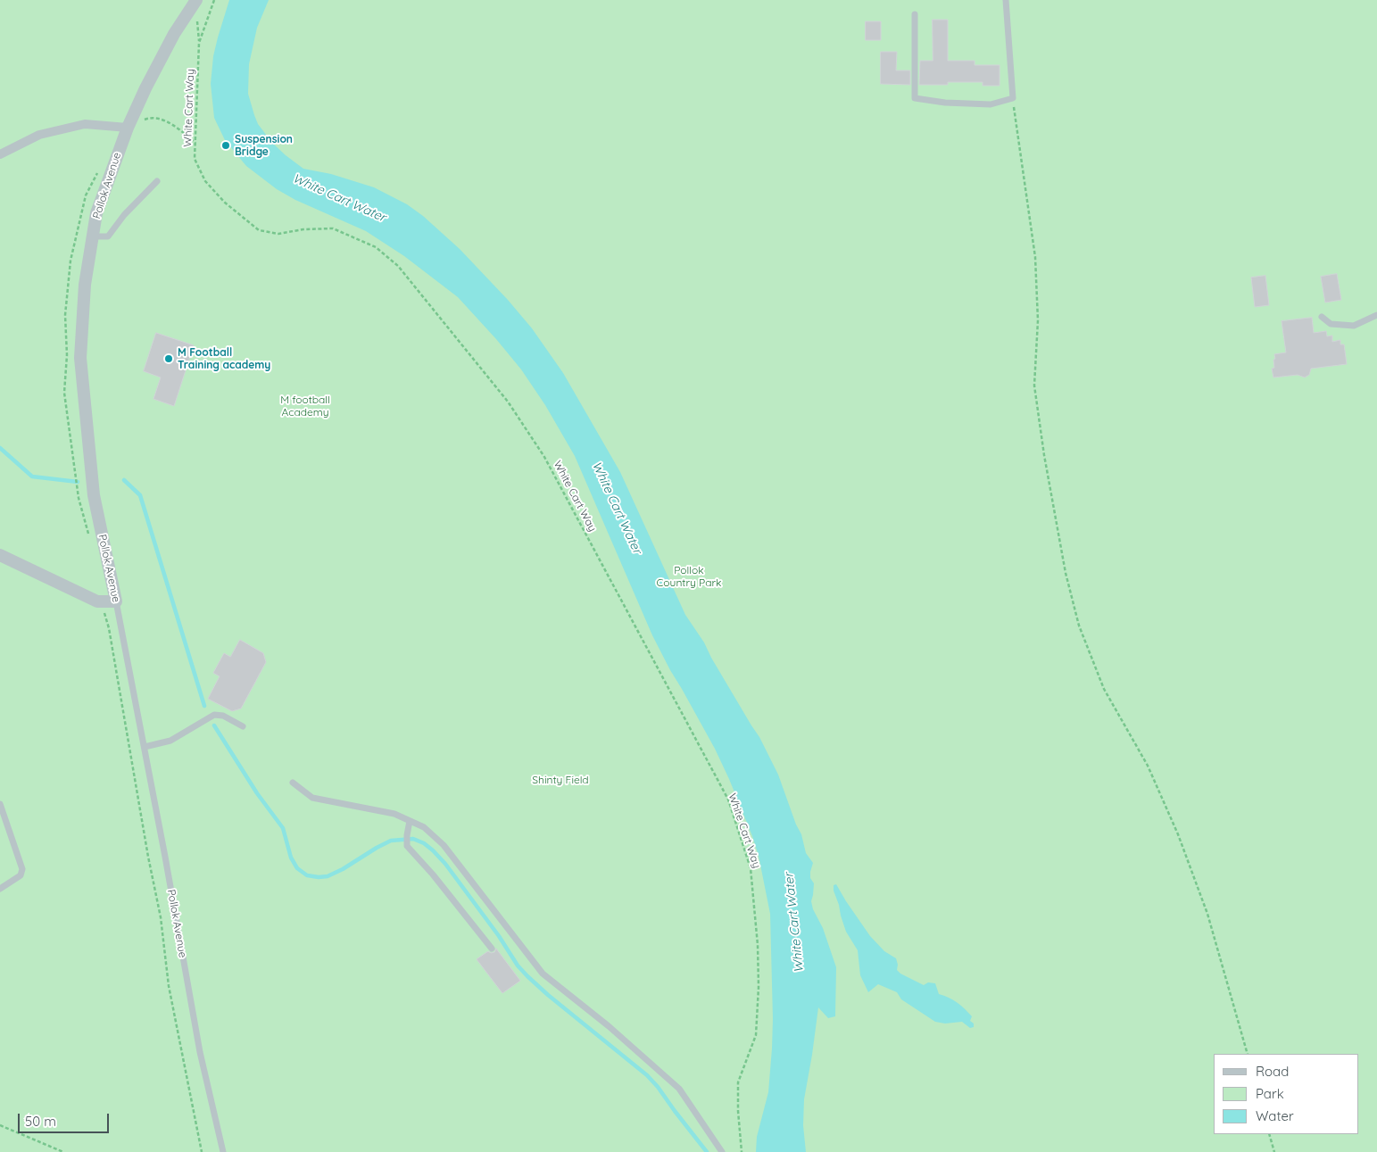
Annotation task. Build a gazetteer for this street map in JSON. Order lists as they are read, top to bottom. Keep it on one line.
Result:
{"streets":{"street":["Pollok Avenue"],"path":["White Cart Way"]},"water":["White Cart Water"],"parks":["M football Academy","Pollok Country Park","Shinty Field"],"places":["Suspension Bridge","M Football Training academy"],"legend":["Road","Park","Water"],"scale_bar":"50 m"}
